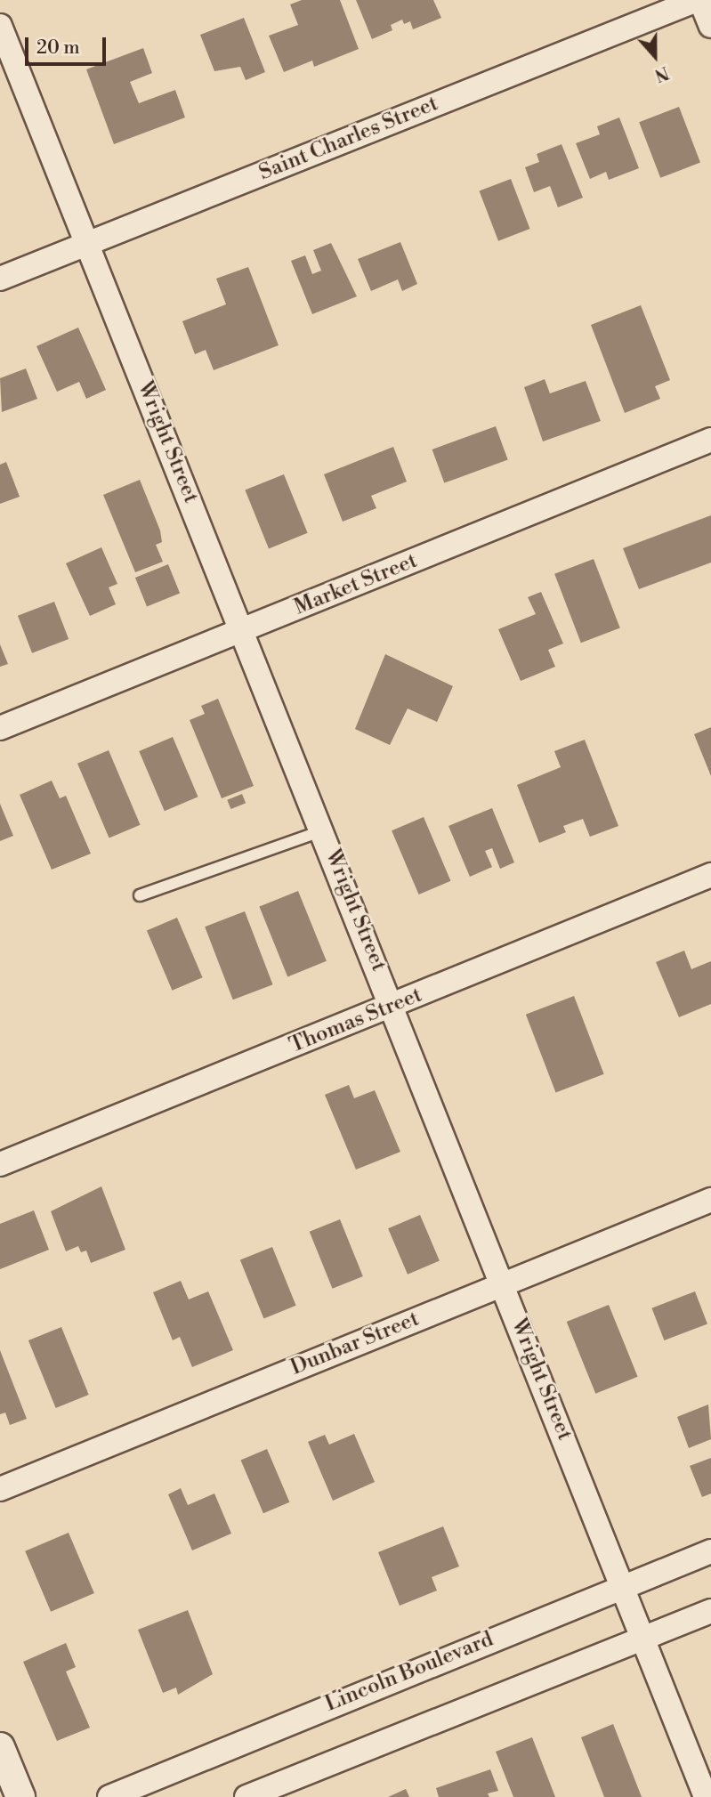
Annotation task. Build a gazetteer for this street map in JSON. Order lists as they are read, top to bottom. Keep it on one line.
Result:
{"streets":{"street":["Saint Charles Street","Wright Street","Market Street","Thomas Street","Dunbar Street","Lincoln Boulevard"]},"crossings":[["Saint Charles Street","Wright Street"],["Wright Street","Market Street"],["Wright Street","Thomas Street"],["Wright Street","Dunbar Street"],["Wright Street","Lincoln Boulevard"]],"scale_bar":"20 m","north":"bottom"}
